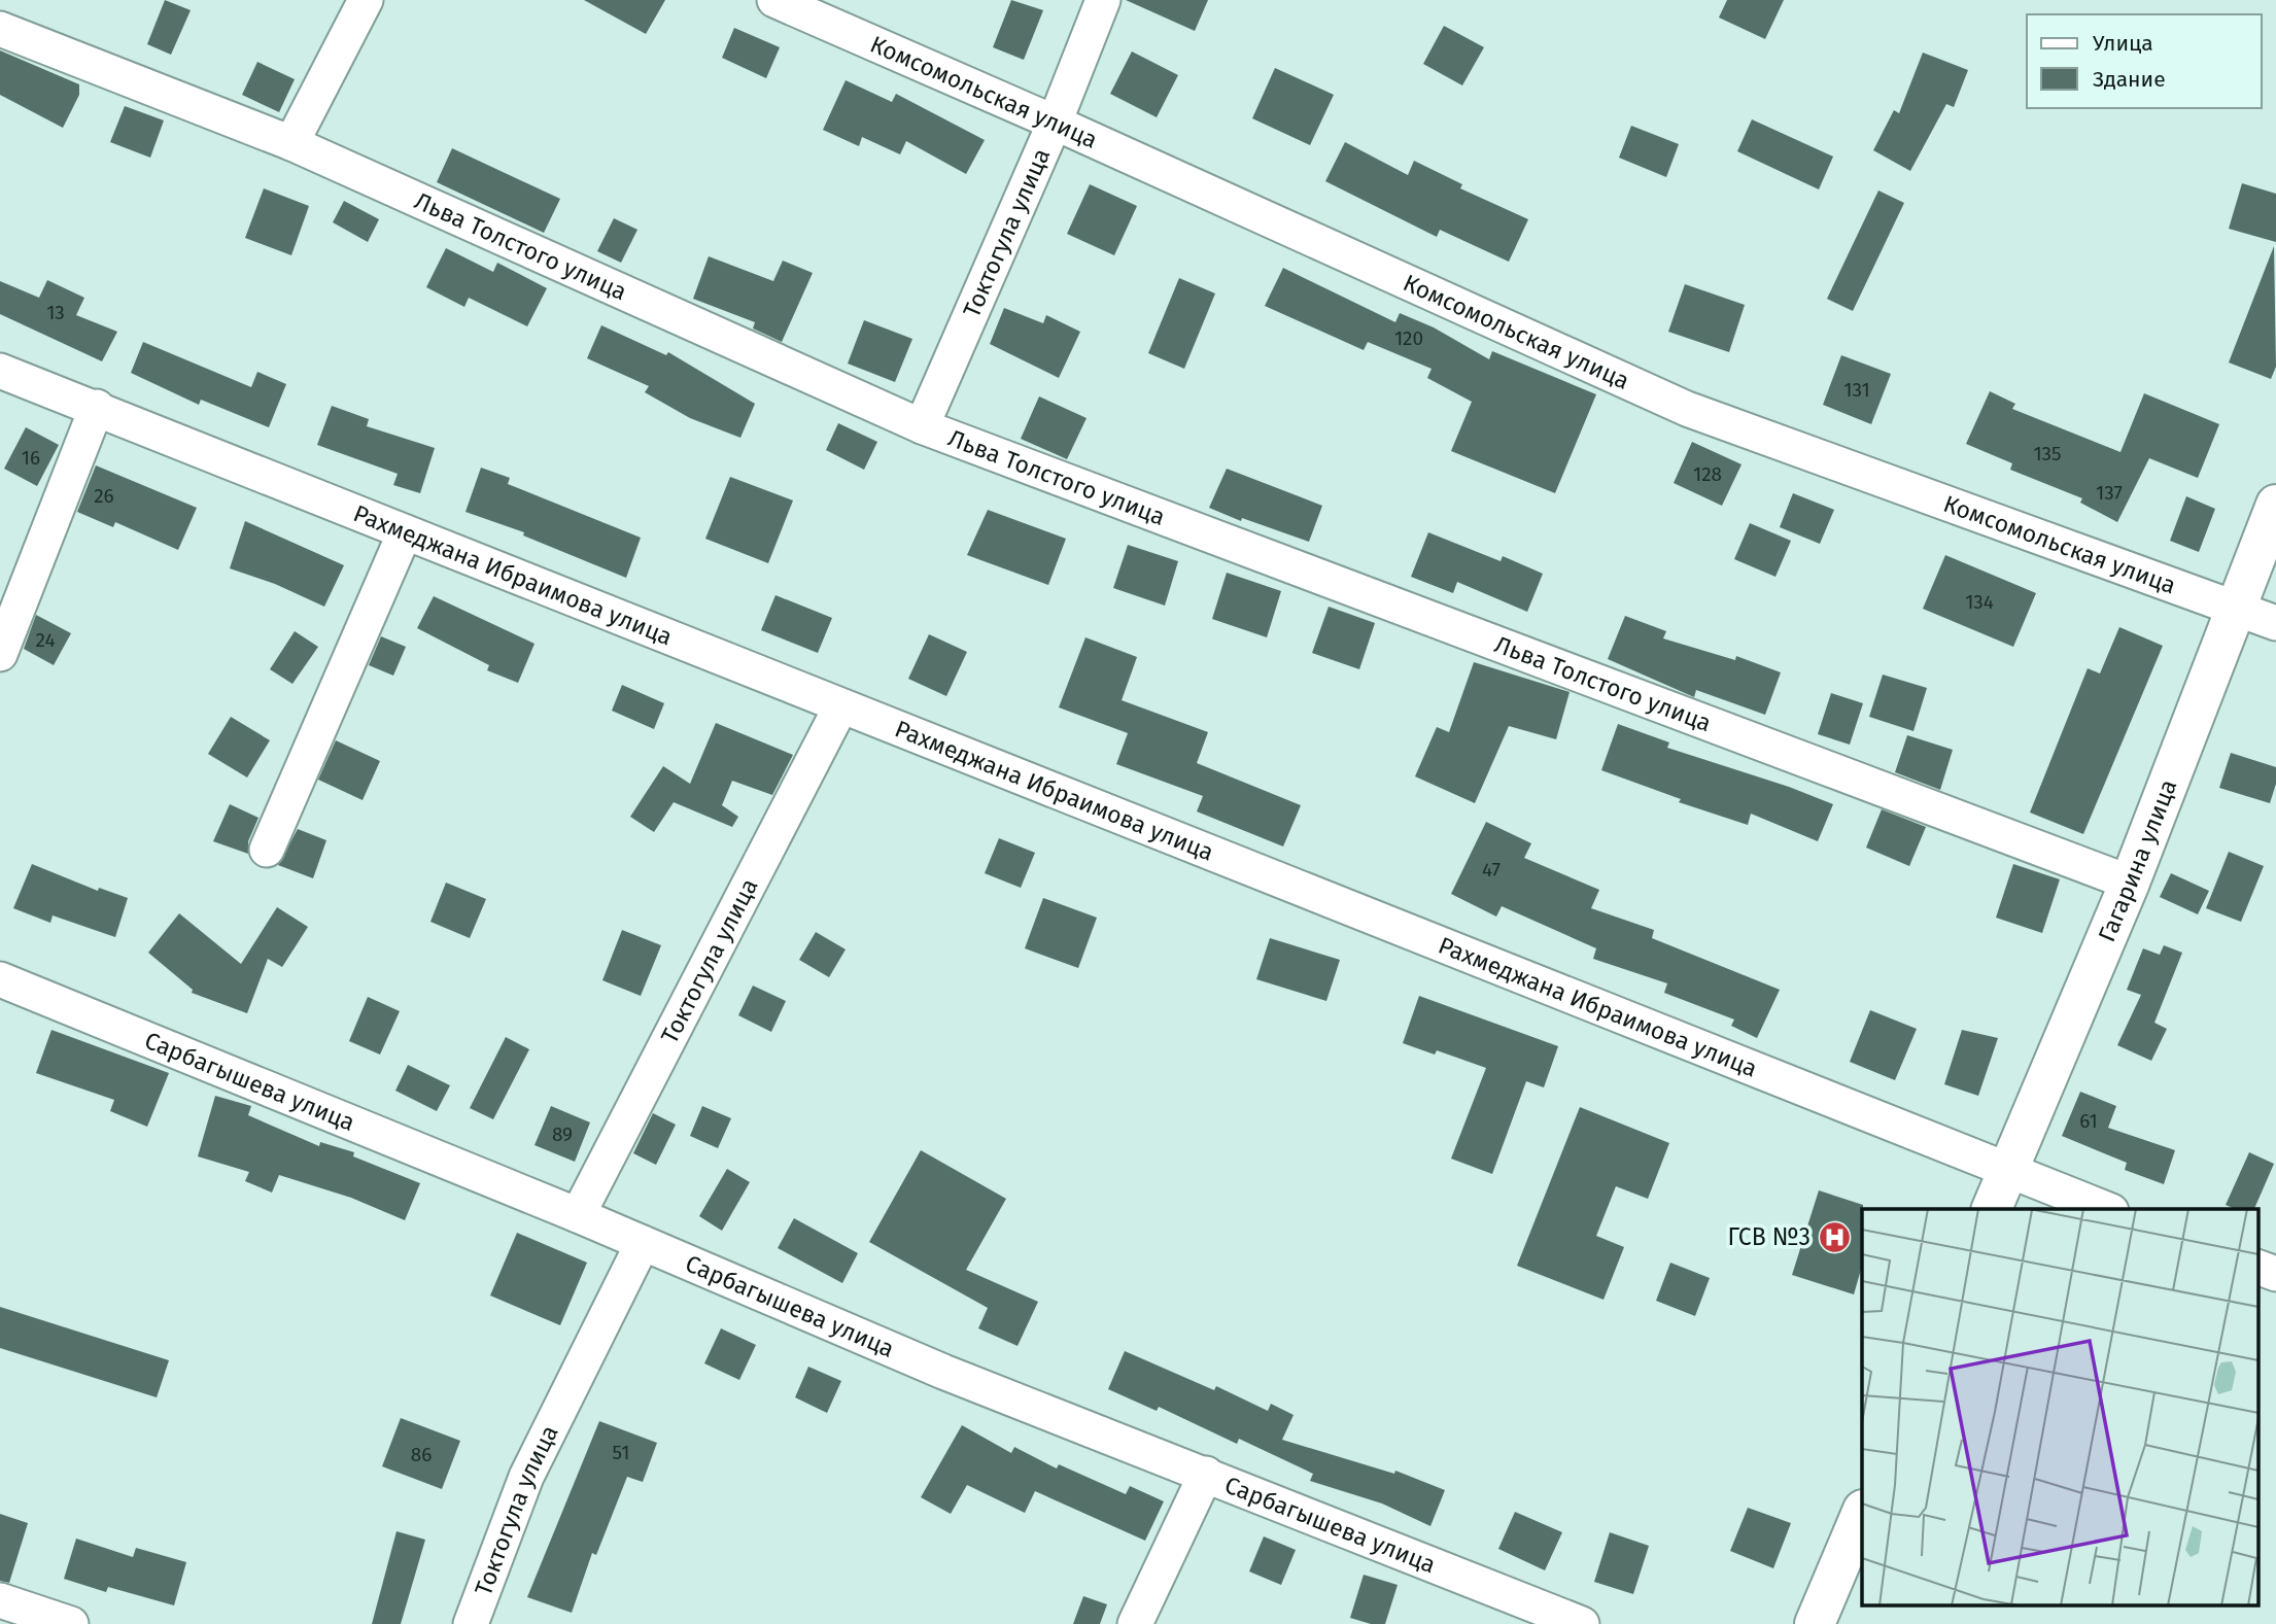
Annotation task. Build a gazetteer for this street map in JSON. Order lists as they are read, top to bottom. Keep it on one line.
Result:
{"streets":{"main road":["Гагарина улица"],"street":["Комсомольская улица","Токтогула улица","Льва Толстого улица","Рахмеджана Ибраимова улица","Сарбагышева улица"]},"crossings":[["Комсомольская улица","Токтогула улица"],["Комсомольская улица","Гагарина улица"],["Токтогула улица","Льва Толстого улица"],["Токтогула улица","Рахмеджана Ибраимова улица"],["Токтогула улица","Сарбагышева улица"],["Льва Толстого улица","Гагарина улица"],["Рахмеджана Ибраимова улица","Гагарина улица"]],"places":{"hospital":["ГСВ №3"]},"house_numbers":["13","120","131","135","16","128","137","26","134","24","47","61","89","51","86"],"legend":["Улица","Здание"]}
